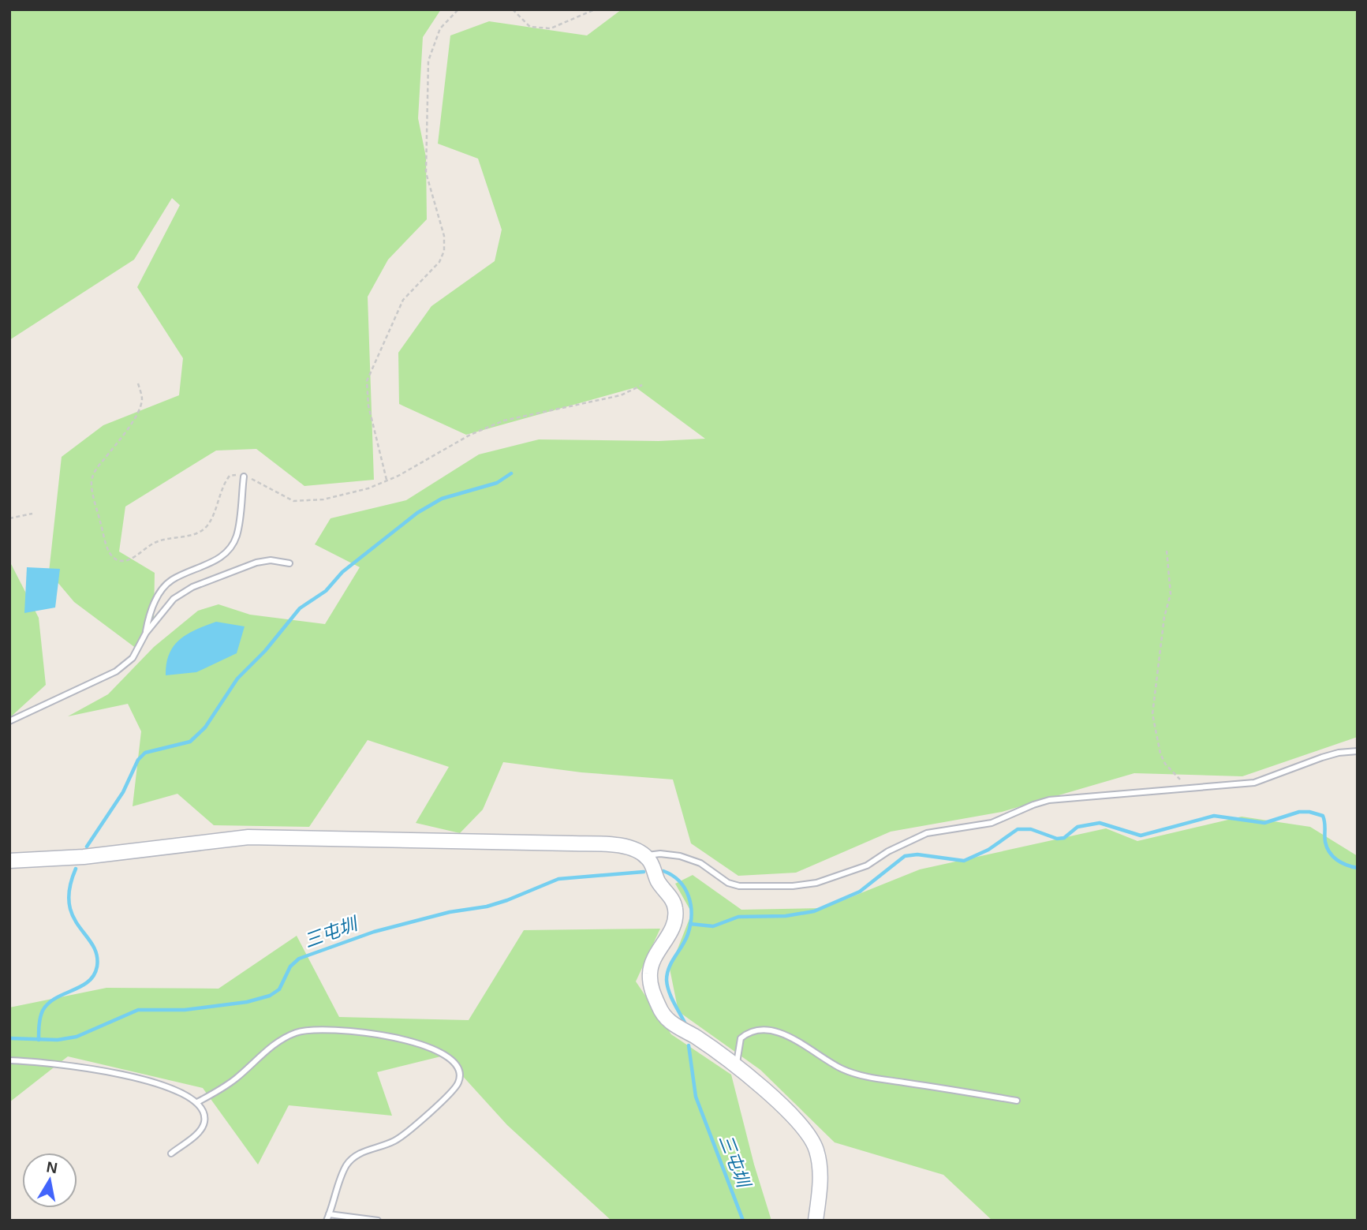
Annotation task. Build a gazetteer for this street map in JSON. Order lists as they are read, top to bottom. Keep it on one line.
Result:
{"water":["三屯圳"],"north":"top"}
